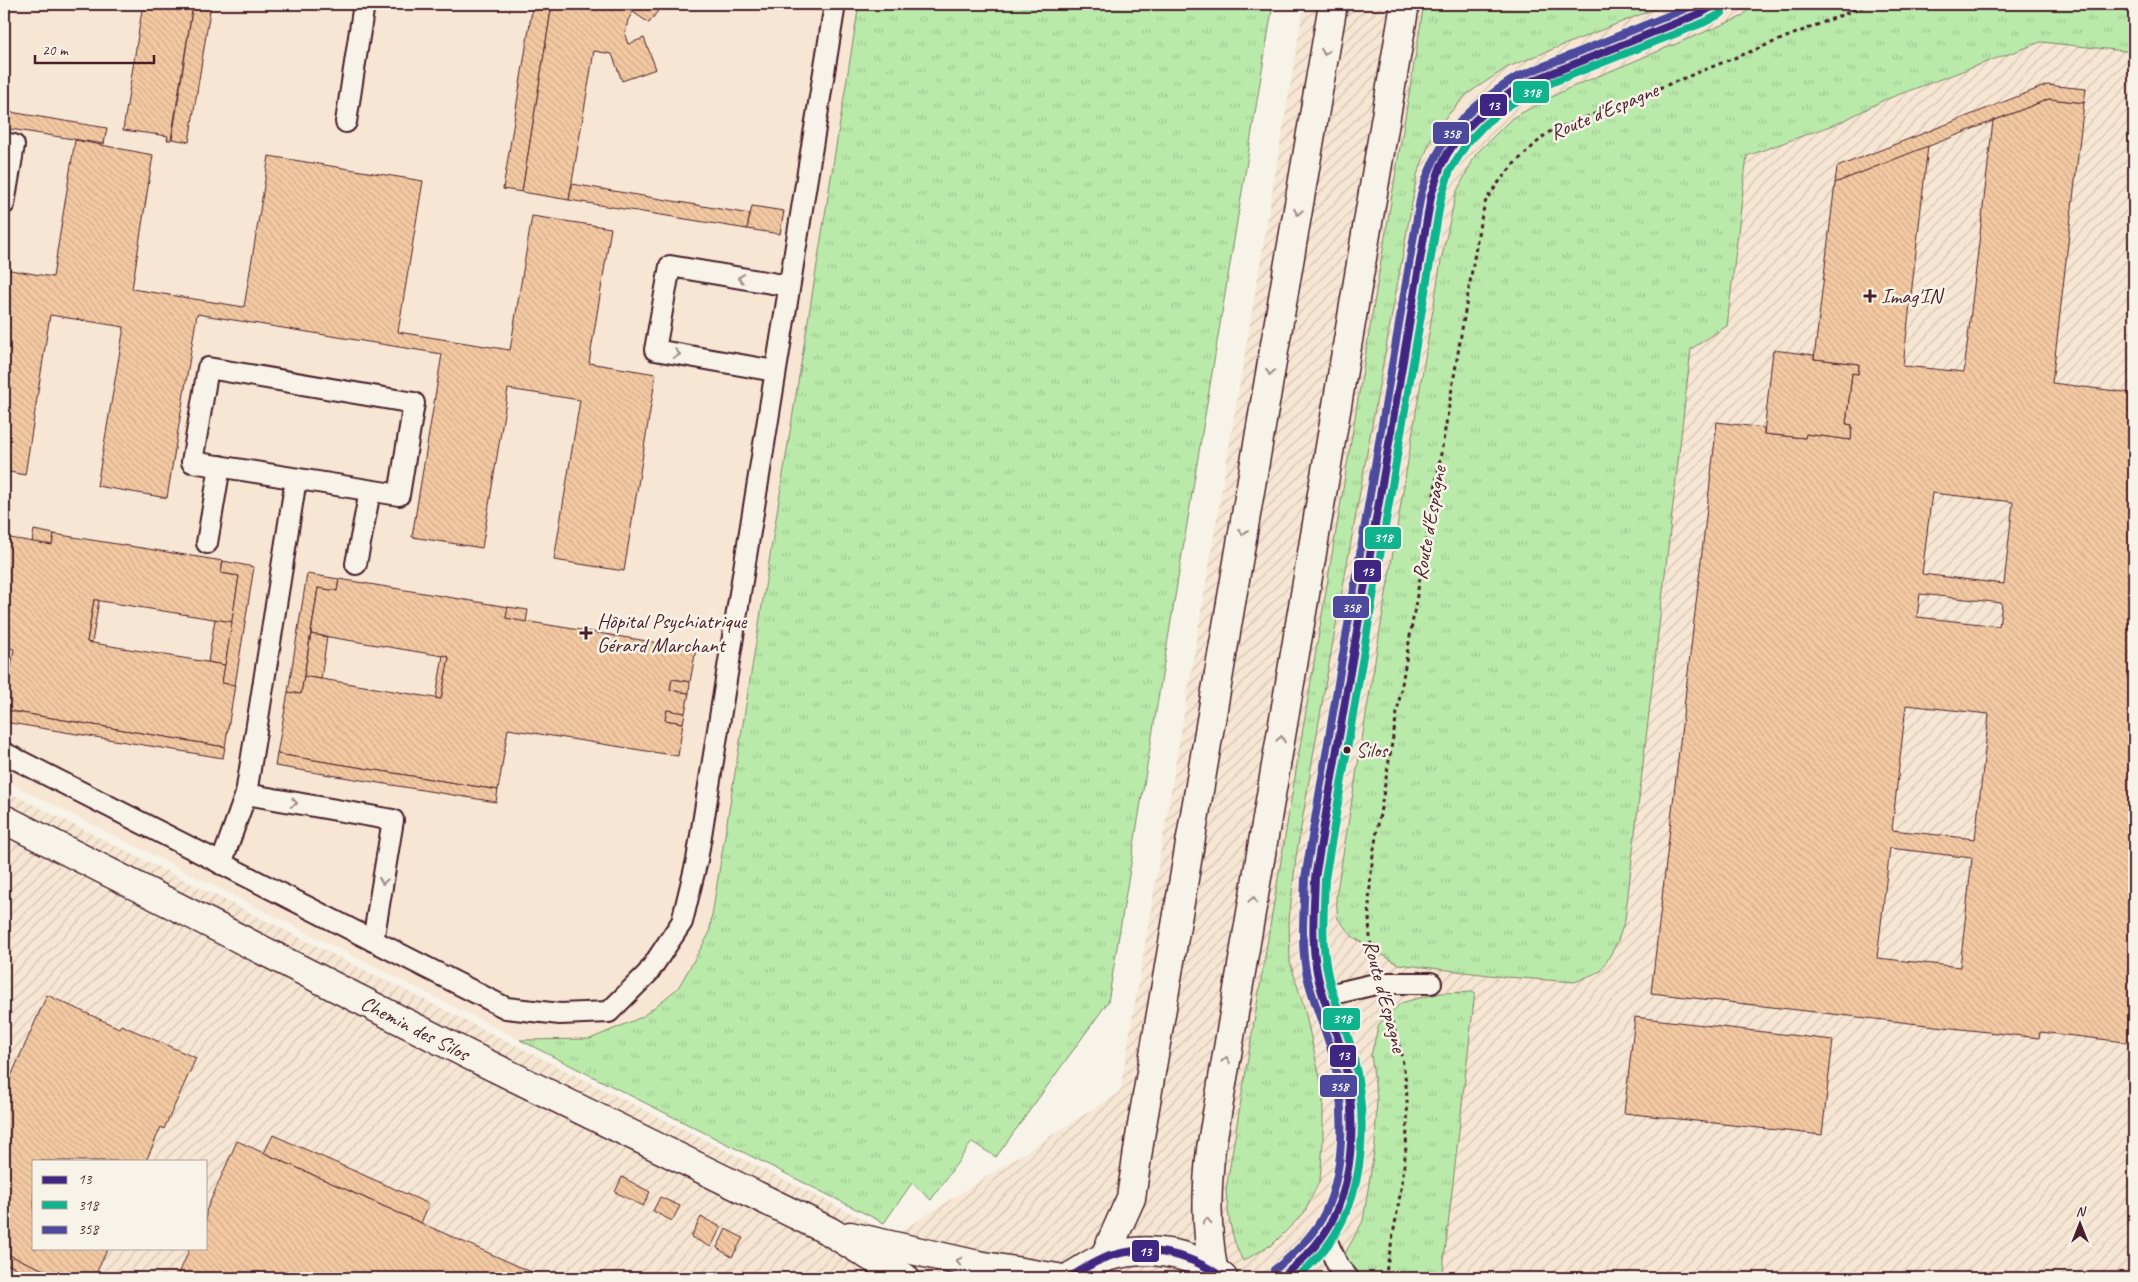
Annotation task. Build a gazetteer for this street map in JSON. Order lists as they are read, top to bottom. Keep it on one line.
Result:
{"streets":{"main road":["Chemin des Silos"],"path":["Route d'Espagne"]},"places":{"health":["Imag'IN","Hôpital Psychiatrique Gérard Marchant"],"other":["Silos"]},"lines":["transit line 13","transit line 358","transit line 318"],"legend":["13","318","358"],"scale_bar":"20 m","north":"top"}
